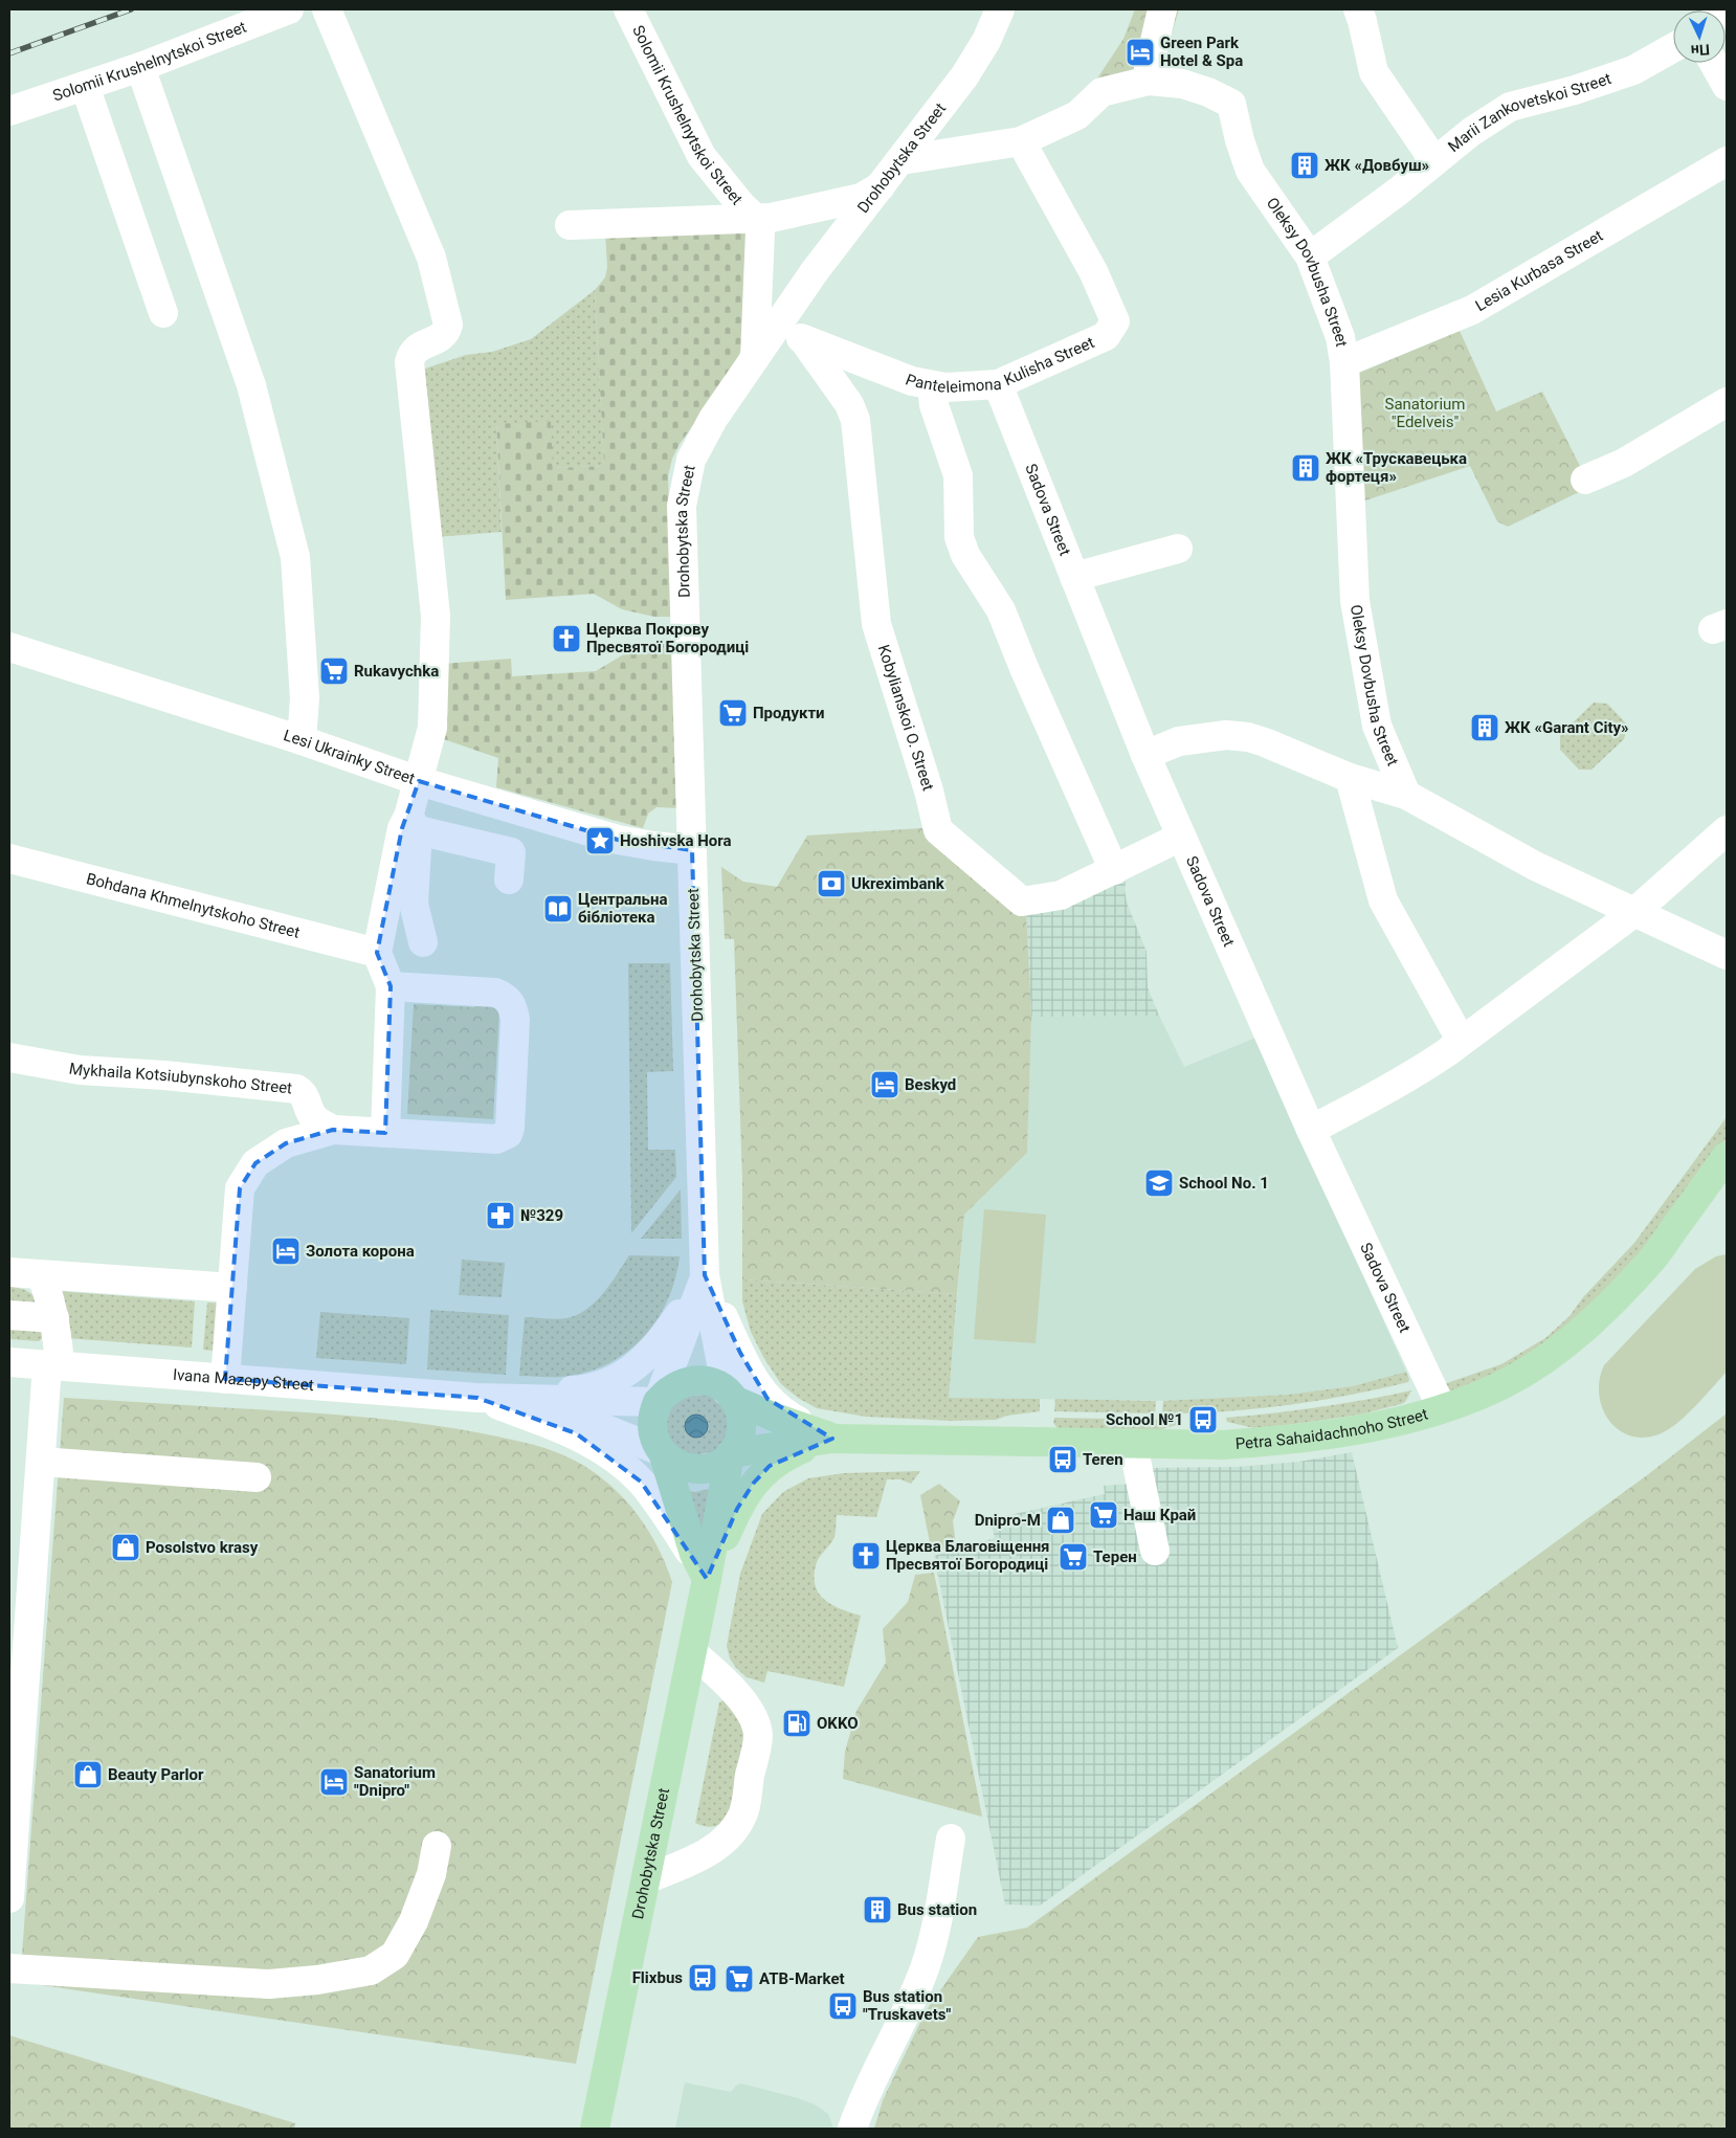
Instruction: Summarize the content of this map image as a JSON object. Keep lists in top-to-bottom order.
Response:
{
  "streets": {
    "main road": ["Drohobytska Street", "Petra Sahaidachnoho Street"],
    "street": [
      "Solomii Krushelnytskoi Street",
      "Marii Zankovetskoi Street",
      "Lesia Kurbasa Street",
      "Oleksy Dovbusha Street",
      "Panteleimona Kulisha Street",
      "Sadova Street",
      "Kobylianskoi O. Street",
      "Lesi Ukrainky Street",
      "Bohdana Khmelnytskoho Street",
      "Mykhaila Kotsiubynskoho Street",
      "Ivana Mazepy Street"
    ]
  },
  "crossings": [
    ["Solomii Krushelnytskoi Street", "Drohobytska Street"],
    ["Marii Zankovetskoi Street", "Oleksy Dovbusha Street"],
    ["Drohobytska Street", "Oleksy Dovbusha Street"],
    ["Drohobytska Street", "Panteleimona Kulisha Street"],
    ["Drohobytska Street", "Lesi Ukrainky Street"],
    ["Lesia Kurbasa Street", "Oleksy Dovbusha Street"],
    ["Oleksy Dovbusha Street", "Panteleimona Kulisha Street"],
    ["Oleksy Dovbusha Street", "Sadova Street"],
    ["Panteleimona Kulisha Street", "Sadova Street"],
    ["Panteleimona Kulisha Street", "Kobylianskoi O. Street"],
    ["Sadova Street", "Kobylianskoi O. Street"],
    ["Sadova Street", "Petra Sahaidachnoho Street"]
  ],
  "parks": ["Sanatorium \"Edelveis\""],
  "places": {
    "hotel": [
      "Green Park Hotel & Spa",
      "Beskyd",
      "Золота корона",
      "Sanatorium \"Dnipro\""
    ],
    "building": [
      "ЖК «Довбуш»",
      "ЖК «Трускавецька фортеця»",
      "ЖК «Garant City»",
      "Bus station"
    ],
    "church": ["Церква Покрову Пресвятої Богородиці", "Церква Благовіщення Пресвятої Богородиці"],
    "supermarket": [
      "Rukavychka",
      "Продукти",
      "Наш Край",
      "Терен",
      "ATB-Market"
    ],
    "place": ["Hoshivska Hora"],
    "bank": ["Ukreximbank"],
    "library": ["Центральна бібліотека"],
    "school or university": ["School No. 1"],
    "pharmacy": ["№329"],
    "bus stop": [
      "School №1",
      "Teren",
      "Flixbus",
      "Bus station \"Truskavets\""
    ],
    "shop": ["Dnipro-M", "Posolstvo krasy", "Beauty Parlor"],
    "fuel station": ["OKKO"]
  },
  "north": "bottom"
}
